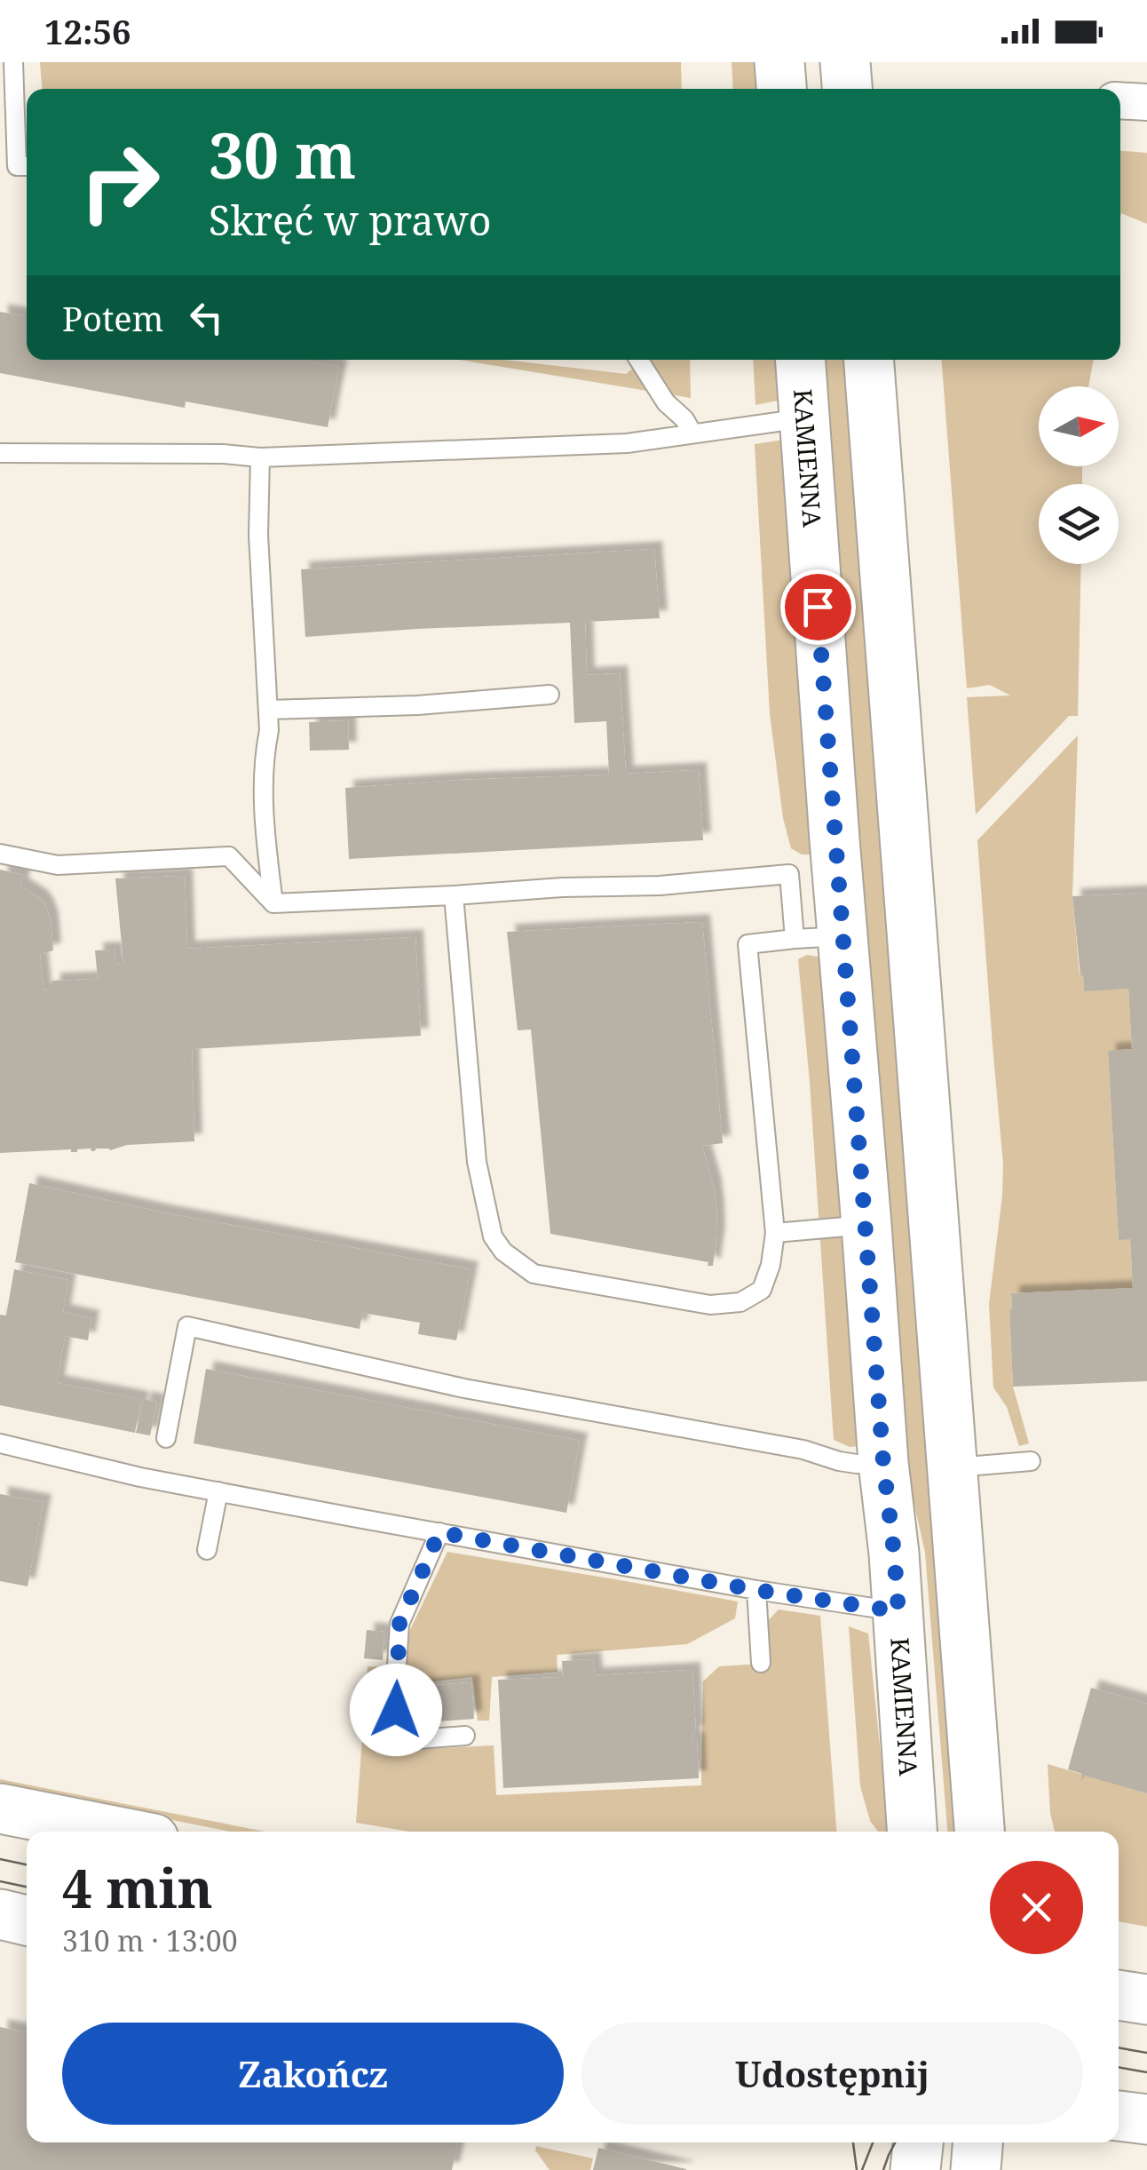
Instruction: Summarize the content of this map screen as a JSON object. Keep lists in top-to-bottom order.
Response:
{
  "streets": {
    "street": ["KAMIENNA"]
  },
  "north": "right",
  "page": {
    "status": "12:56",
    "turn": ["30 m", "Skręć w prawo"],
    "then": "Potem",
    "heading": ["4 min", "310 m · 13:00"],
    "buttons": ["Zakończ", "Udostępnij"]
  }
}
